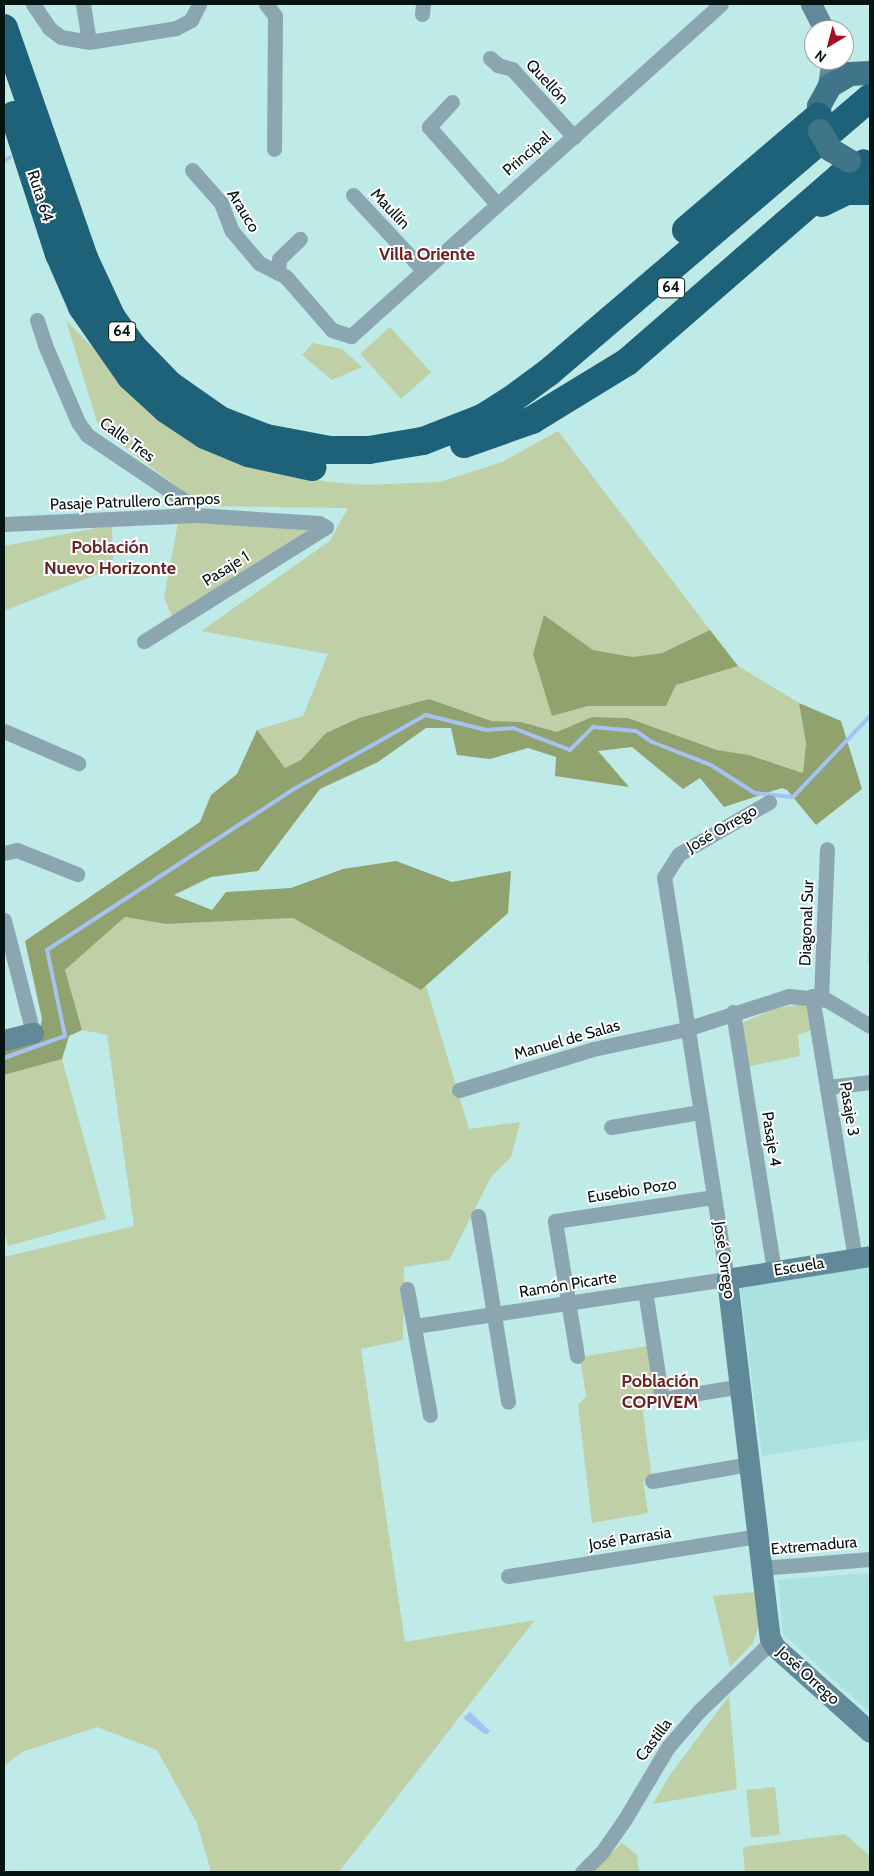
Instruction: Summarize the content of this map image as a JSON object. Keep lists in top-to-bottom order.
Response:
{
  "streets": {
    "highway": ["Ruta 64", "64"],
    "street": [
      "Quellón",
      "Principal",
      "Maullín",
      "Arauco",
      "Calle Tres",
      "Pasaje Patrullero Campos",
      "Pasaje 1",
      "José Orrego",
      "Diagonal Sur",
      "Manuel de Salas",
      "Pasaje 3",
      "Pasaje 4",
      "Eusebio Pozo",
      "Escuela",
      "Ramón Picarte",
      "José Parrasia",
      "Extremadura",
      "Castilla"
    ]
  },
  "crossings": [
    ["Quellón", "Principal"],
    ["Principal", "Maullín"],
    ["Principal", "Arauco"],
    ["Ruta 64", "64"],
    ["Calle Tres", "Pasaje Patrullero Campos"],
    ["Pasaje Patrullero Campos", "Pasaje 1"],
    ["José Orrego", "Manuel de Salas"],
    ["José Orrego", "Eusebio Pozo"],
    ["José Orrego", "Escuela"],
    ["José Orrego", "Ramón Picarte"],
    ["José Orrego", "José Parrasia"],
    ["José Orrego", "Extremadura"],
    ["José Orrego", "Castilla"],
    ["Diagonal Sur", "Pasaje 3"],
    ["Pasaje 3", "Escuela"],
    ["Pasaje 4", "Escuela"],
    ["Eusebio Pozo", "Ramón Picarte"],
    ["Escuela", "Ramón Picarte"]
  ],
  "districts": ["Villa Oriente", "Población Nuevo Horizonte", "Población COPIVEM"],
  "north": "bottom left"
}
